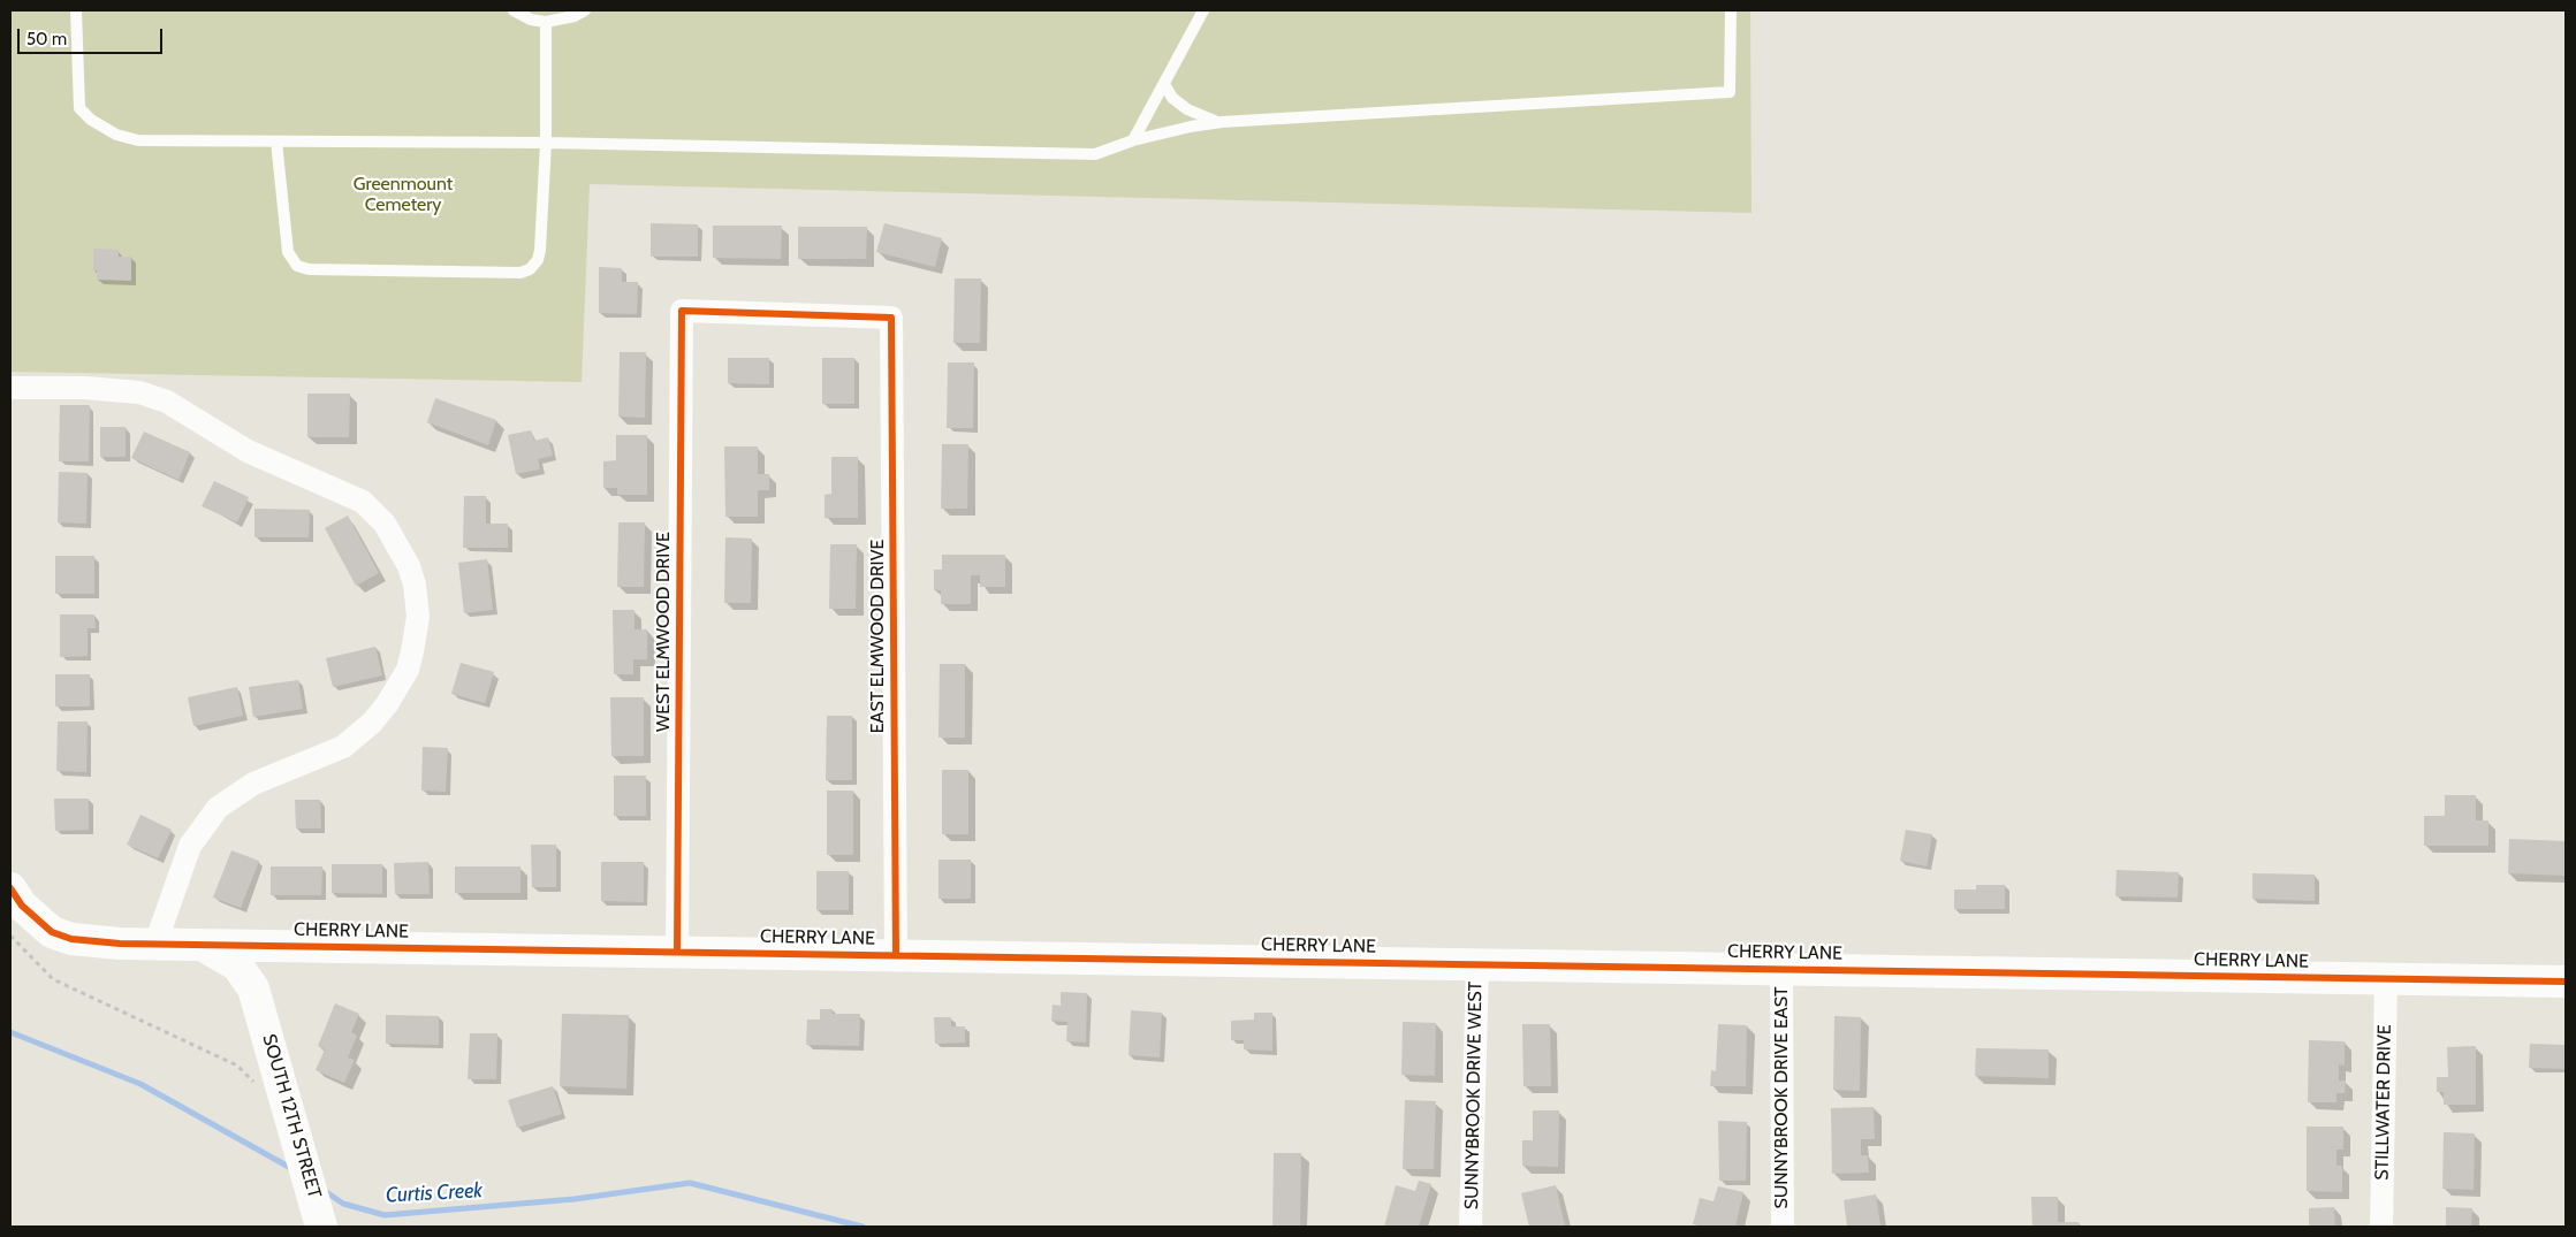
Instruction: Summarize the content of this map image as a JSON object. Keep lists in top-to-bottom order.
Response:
{
  "streets": {
    "street": [
      "WEST ELMWOOD DRIVE",
      "EAST ELMWOOD DRIVE",
      "CHERRY LANE",
      "SUNNYBROOK DRIVE WEST",
      "SUNNYBROOK DRIVE EAST",
      "STILLWATER DRIVE",
      "SOUTH 12TH STREET"
    ]
  },
  "crossings": [
    ["WEST ELMWOOD DRIVE", "EAST ELMWOOD DRIVE"],
    ["WEST ELMWOOD DRIVE", "CHERRY LANE"],
    ["EAST ELMWOOD DRIVE", "CHERRY LANE"],
    ["CHERRY LANE", "SUNNYBROOK DRIVE WEST"],
    ["CHERRY LANE", "SUNNYBROOK DRIVE EAST"],
    ["CHERRY LANE", "STILLWATER DRIVE"],
    ["CHERRY LANE", "SOUTH 12TH STREET"]
  ],
  "water": ["Curtis Creek"],
  "parks": ["Greenmount Cemetery"],
  "scale_bar": "50 m"
}
